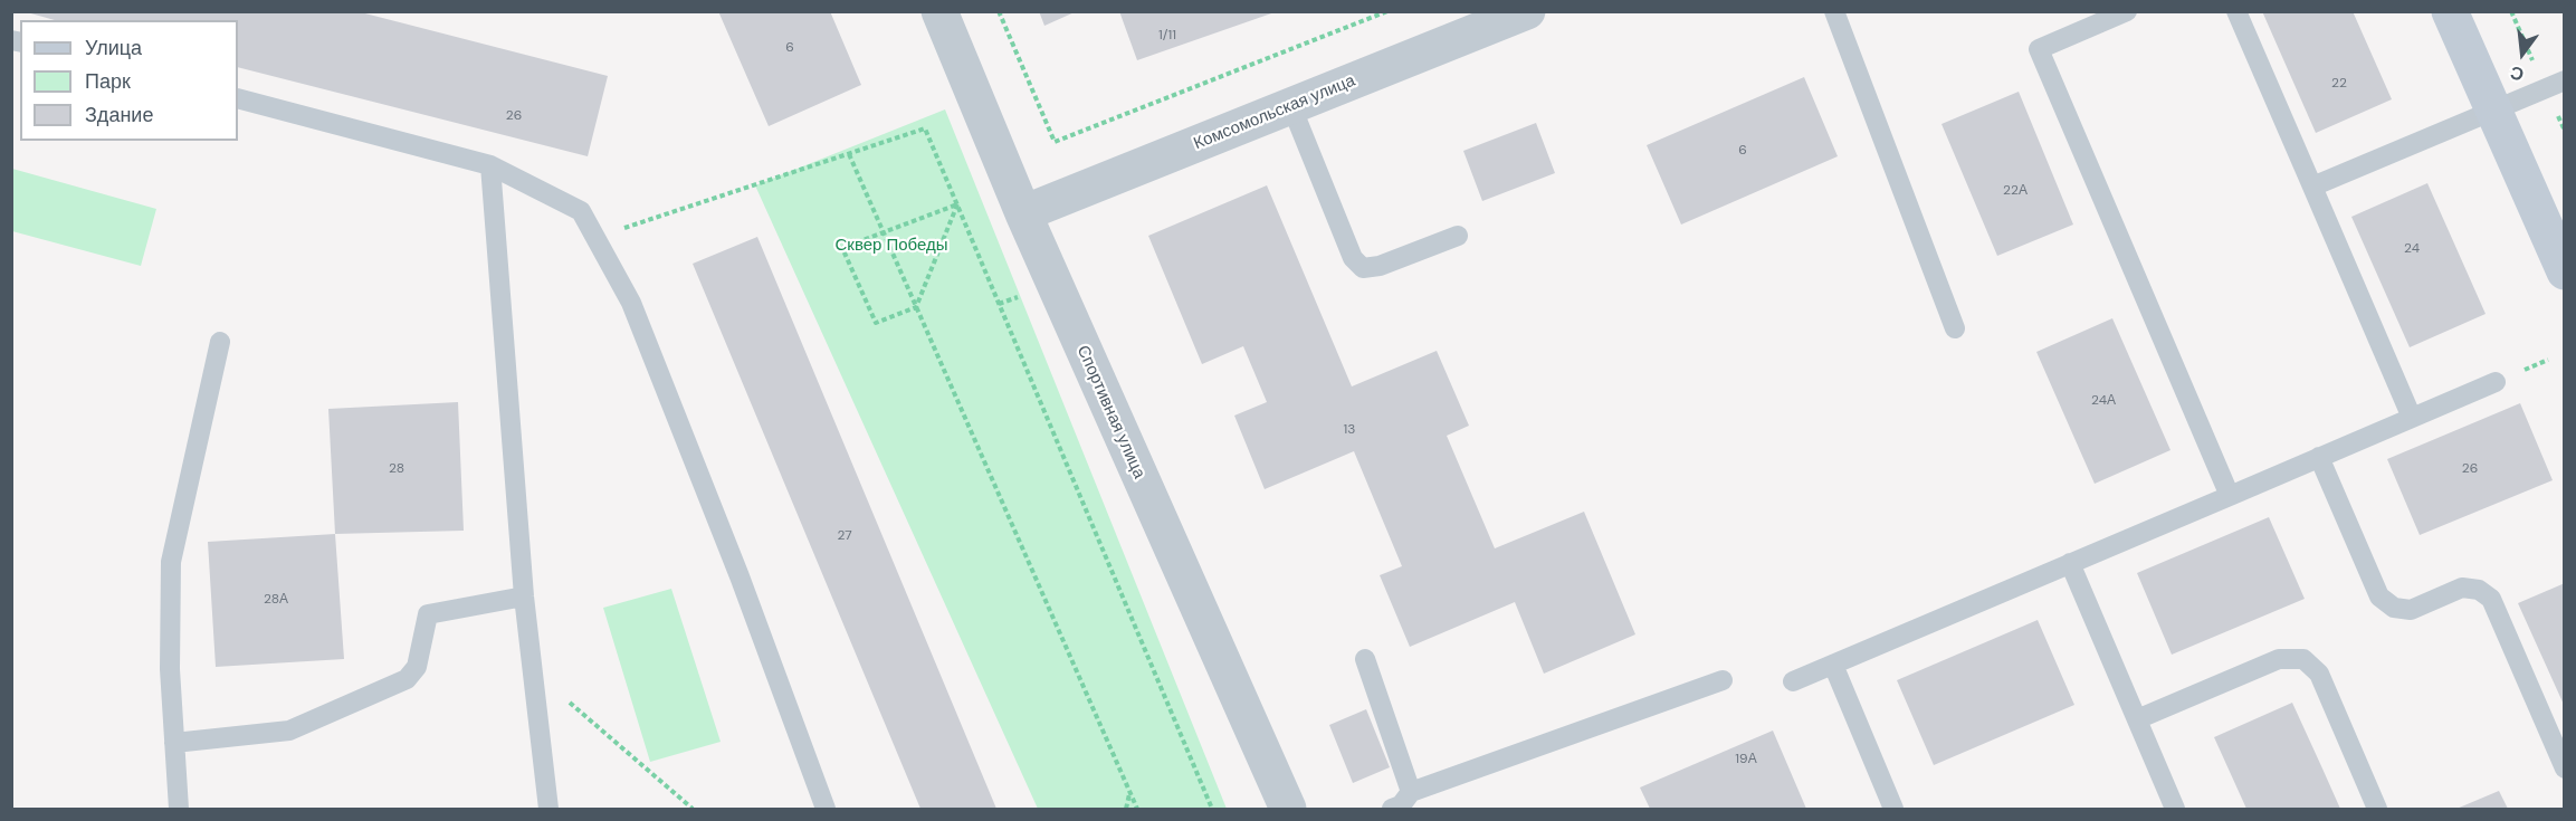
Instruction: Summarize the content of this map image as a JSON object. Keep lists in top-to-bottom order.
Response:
{
  "streets": {
    "street": ["Комсомольская улица", "Спортивная улица"]
  },
  "crossings": [
    ["Комсомольская улица", "Спортивная улица"]
  ],
  "parks": ["Сквер Победы"],
  "house_numbers": [
    "1/11",
    "6",
    "22",
    "26",
    "6",
    "22А",
    "24",
    "24А",
    "13",
    "28",
    "26",
    "27",
    "28А",
    "19А"
  ],
  "legend": ["Улица", "Парк", "Здание"],
  "north": "bottom"
}
